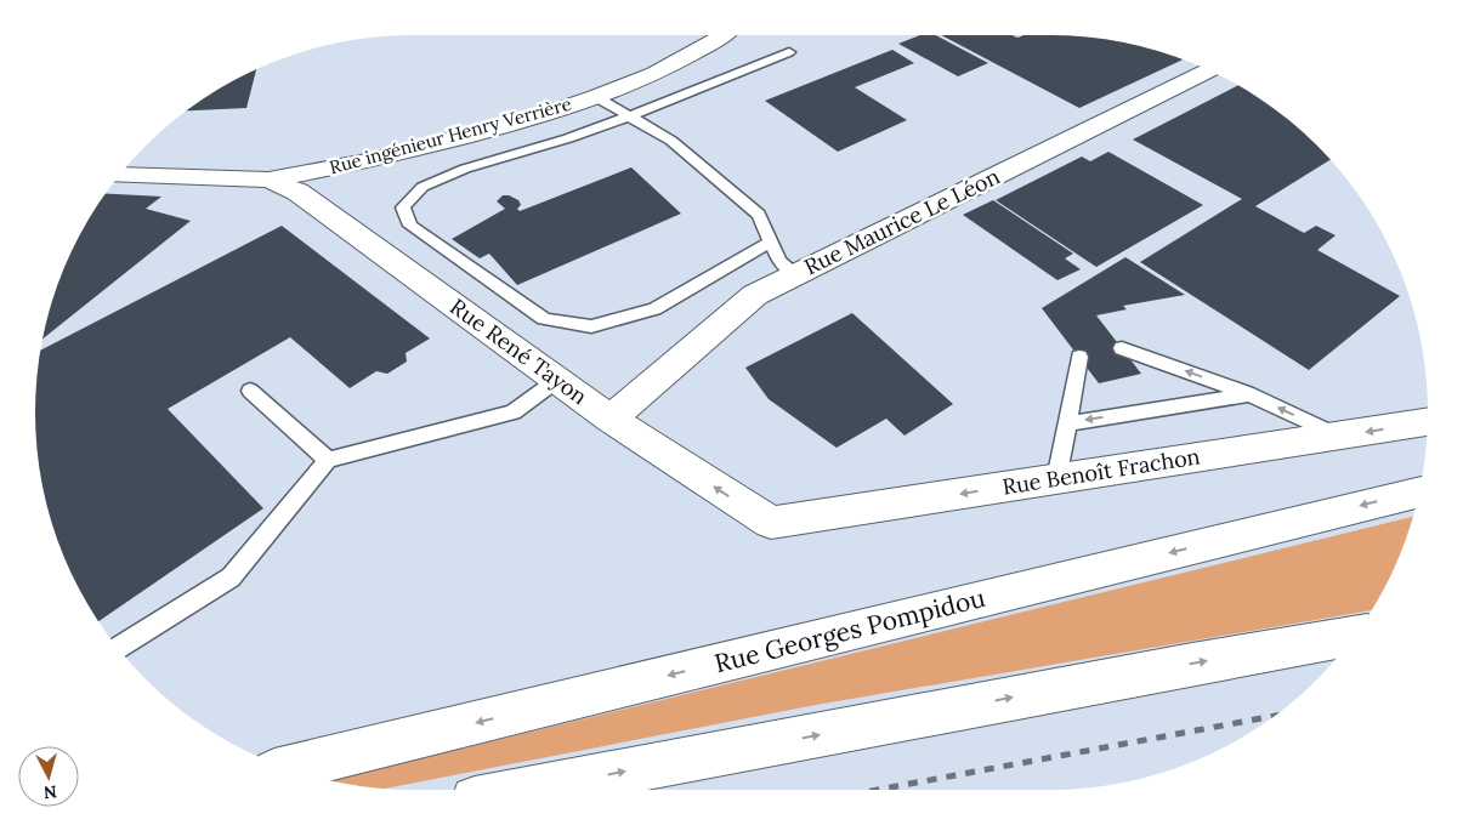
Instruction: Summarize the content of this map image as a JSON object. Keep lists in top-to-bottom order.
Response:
{
  "streets": {
    "street": [
      "Rue ingénieur Henry Verrière",
      "Rue Maurice Le Léon",
      "Rue René Tayon",
      "Rue Benoît Frachon",
      "Rue Georges Pompidou"
    ]
  },
  "crossings": [
    ["Rue ingénieur Henry Verrière", "Rue René Tayon"],
    ["Rue Maurice Le Léon", "Rue René Tayon"],
    ["Rue René Tayon", "Rue Benoît Frachon"]
  ],
  "north": "bottom"
}
